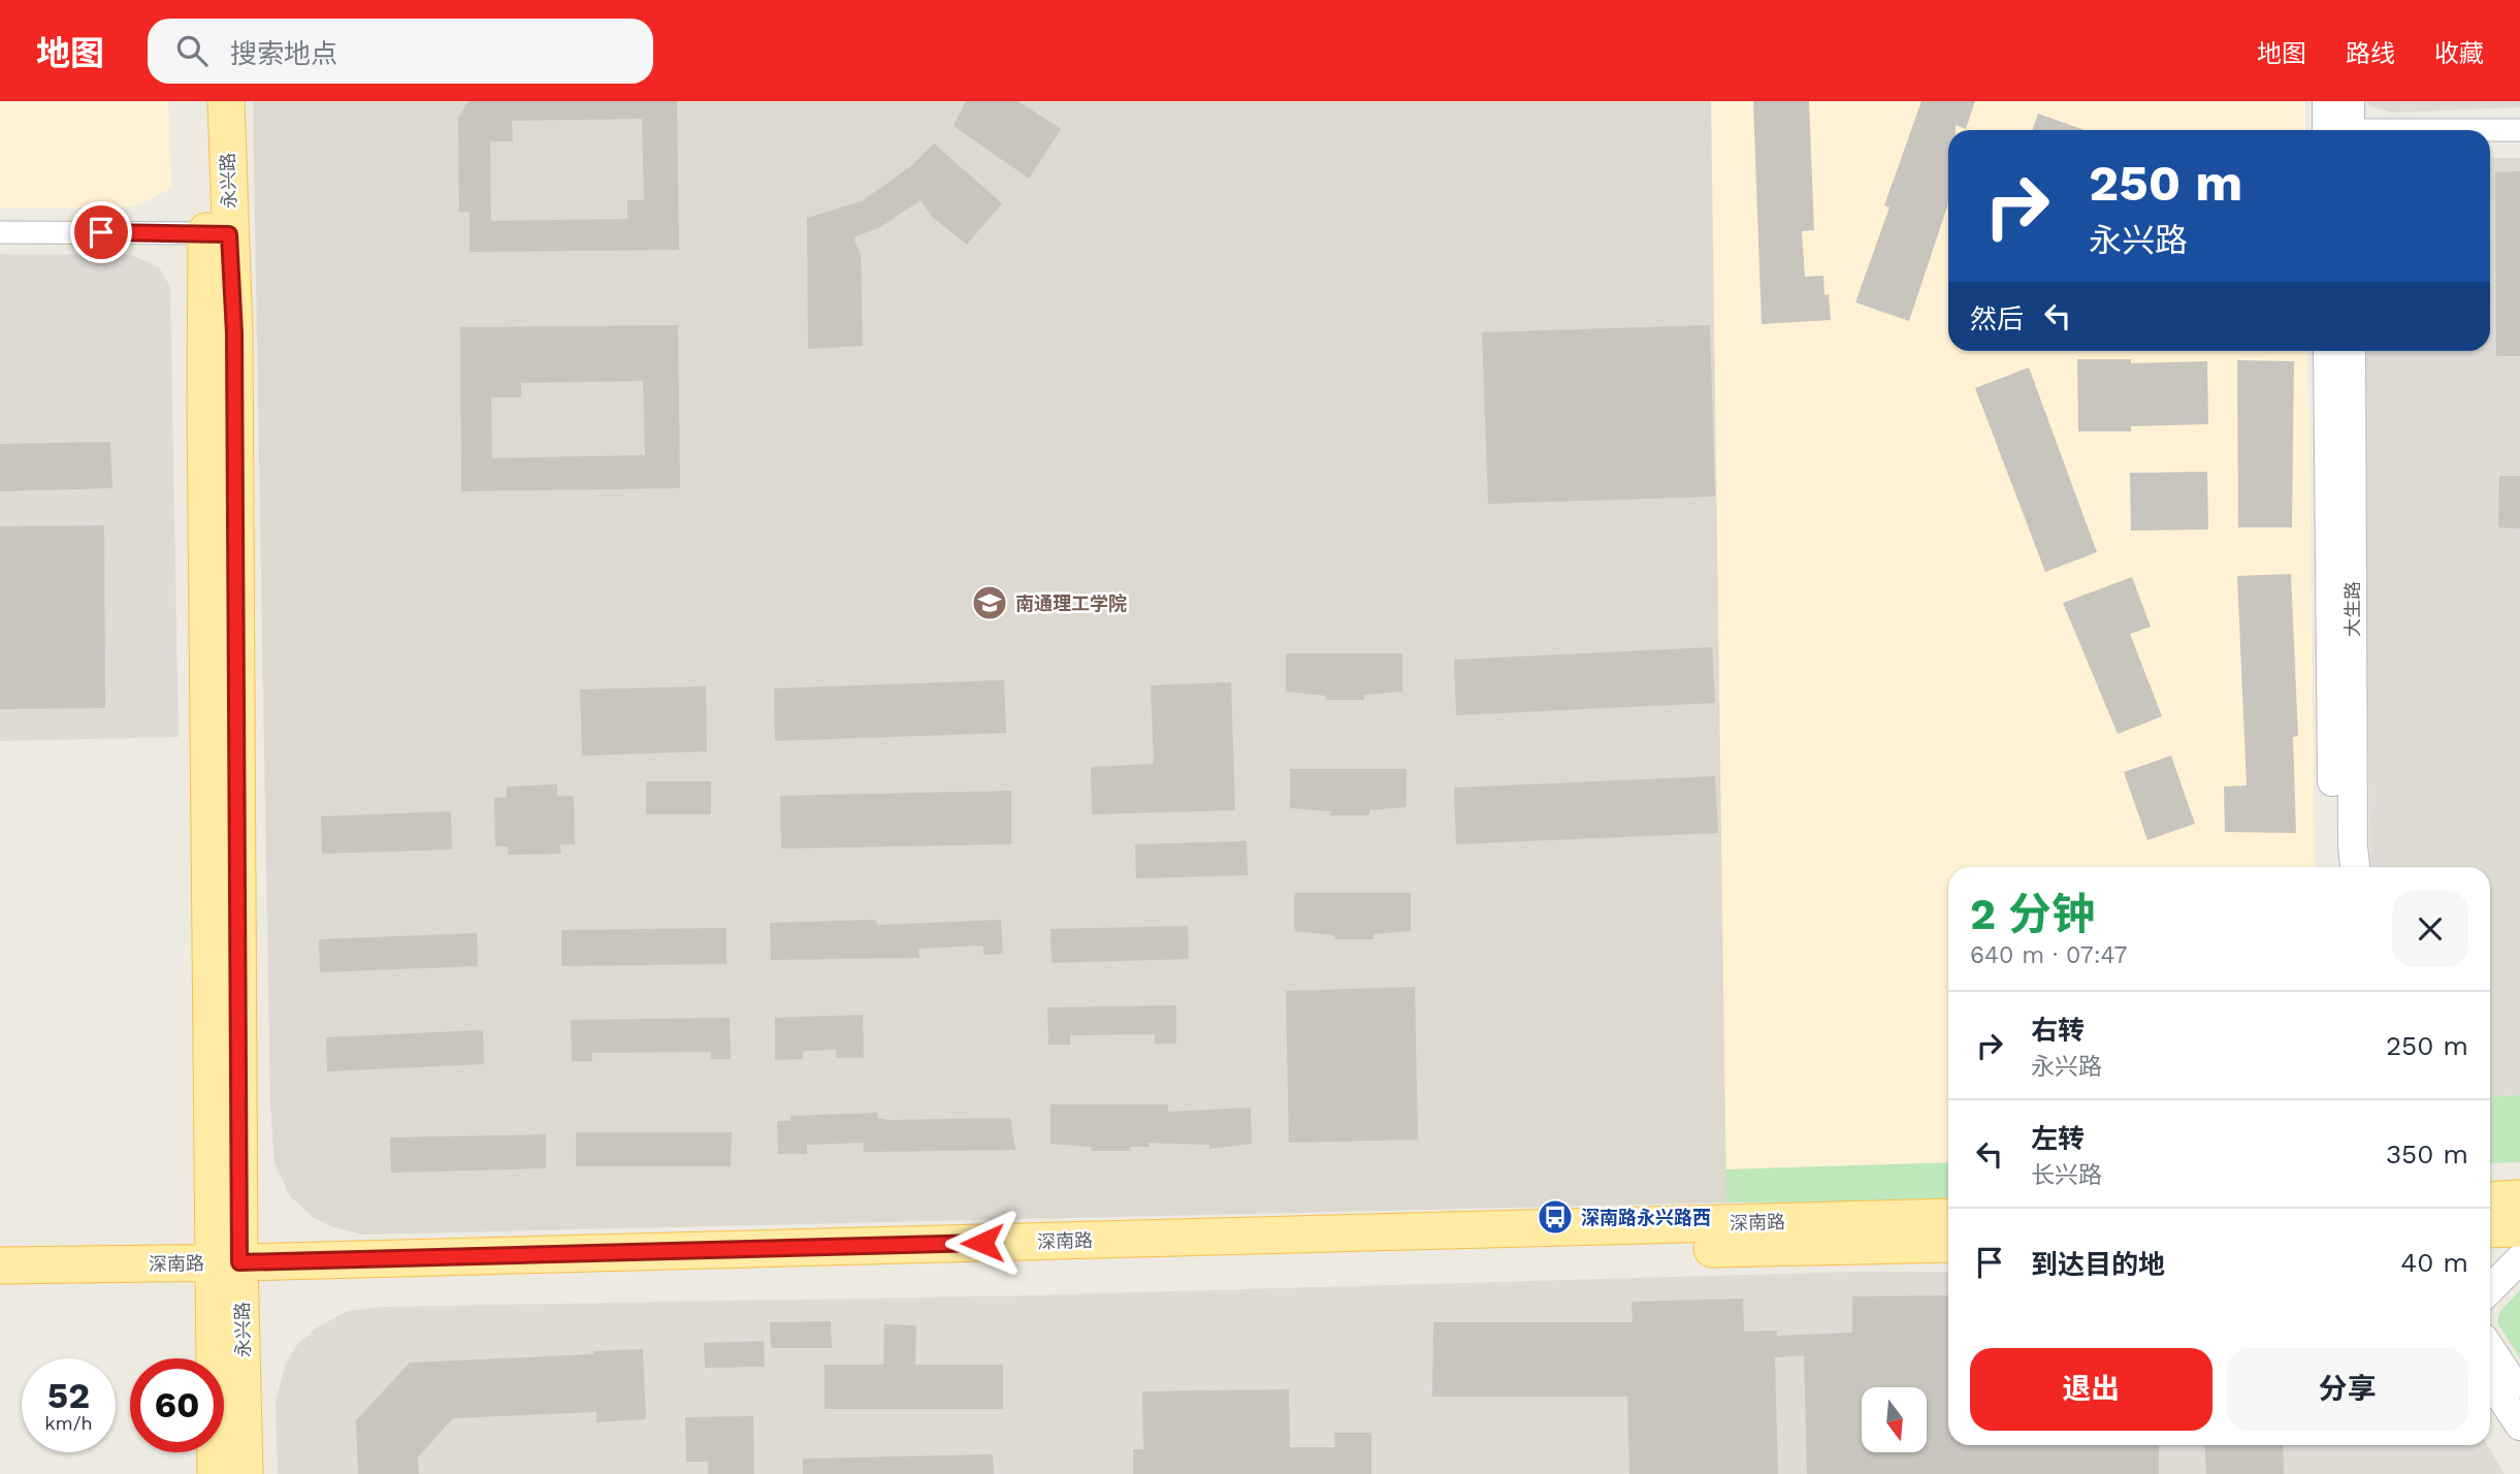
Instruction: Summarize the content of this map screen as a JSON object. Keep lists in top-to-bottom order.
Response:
{
  "streets": {
    "main road": ["永兴路", "深南路"],
    "street": ["大生路"]
  },
  "crossings": [
    ["永兴路", "深南路"]
  ],
  "places": {
    "school or university": ["南通理工学院"],
    "bus stop": ["深南路永兴路西"]
  },
  "north": "bottom",
  "page": {
    "header": "地图",
    "search": "搜索地点",
    "nav": ["地图", "路线", "收藏"],
    "turn": ["250 m", "永兴路"],
    "then": "然后",
    "heading": ["2 分钟", "640 m · 07:47"],
    "list": [
      {
        "name": "右转",
        "note": "永兴路",
        "value": "250 m"
      },
      {
        "name": "左转",
        "note": "长兴路",
        "value": "350 m"
      },
      {
        "name": "到达目的地",
        "value": "40 m"
      }
    ],
    "buttons": ["退出", "分享"],
    "speed": "52 km/h",
    "limit": "60"
  }
}
